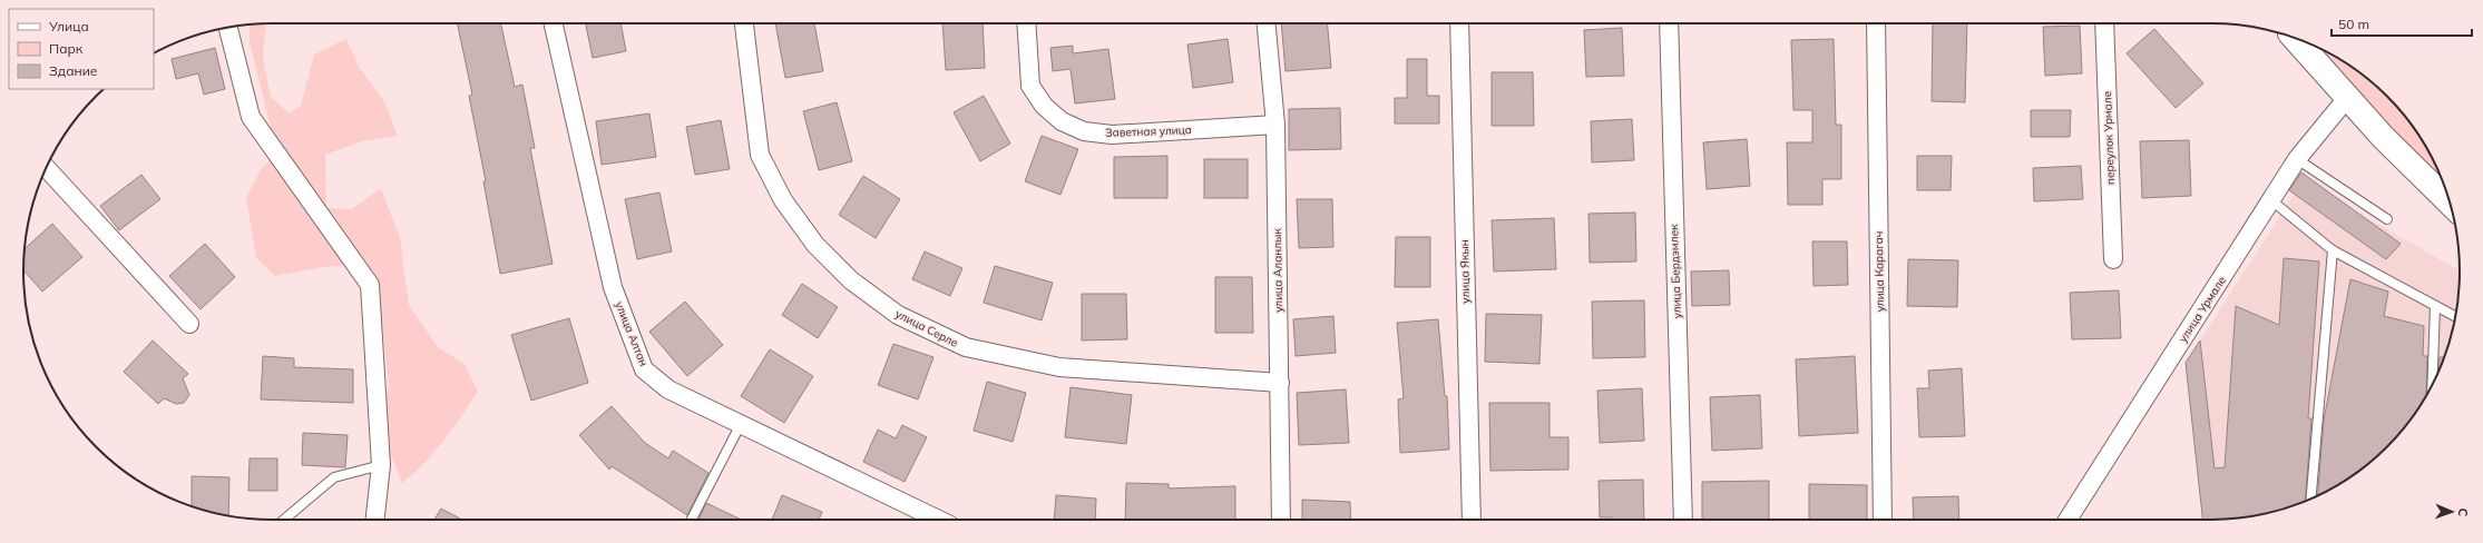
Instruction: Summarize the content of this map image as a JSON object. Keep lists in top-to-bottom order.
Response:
{
  "streets": {
    "street": [
      "Заветная улица",
      "переулок Урмале",
      "улица Аланлык",
      "улица Якын",
      "улица Бердэмлек",
      "улица Карагач",
      "улица Урмале",
      "улица Серле",
      "улица Алтан"
    ]
  },
  "crossings": [
    ["Заветная улица", "улица Аланлык"],
    ["улица Аланлык", "улица Серле"]
  ],
  "legend": ["Улица", "Парк", "Здание"],
  "scale_bar": "50 m",
  "north": "right"
}
